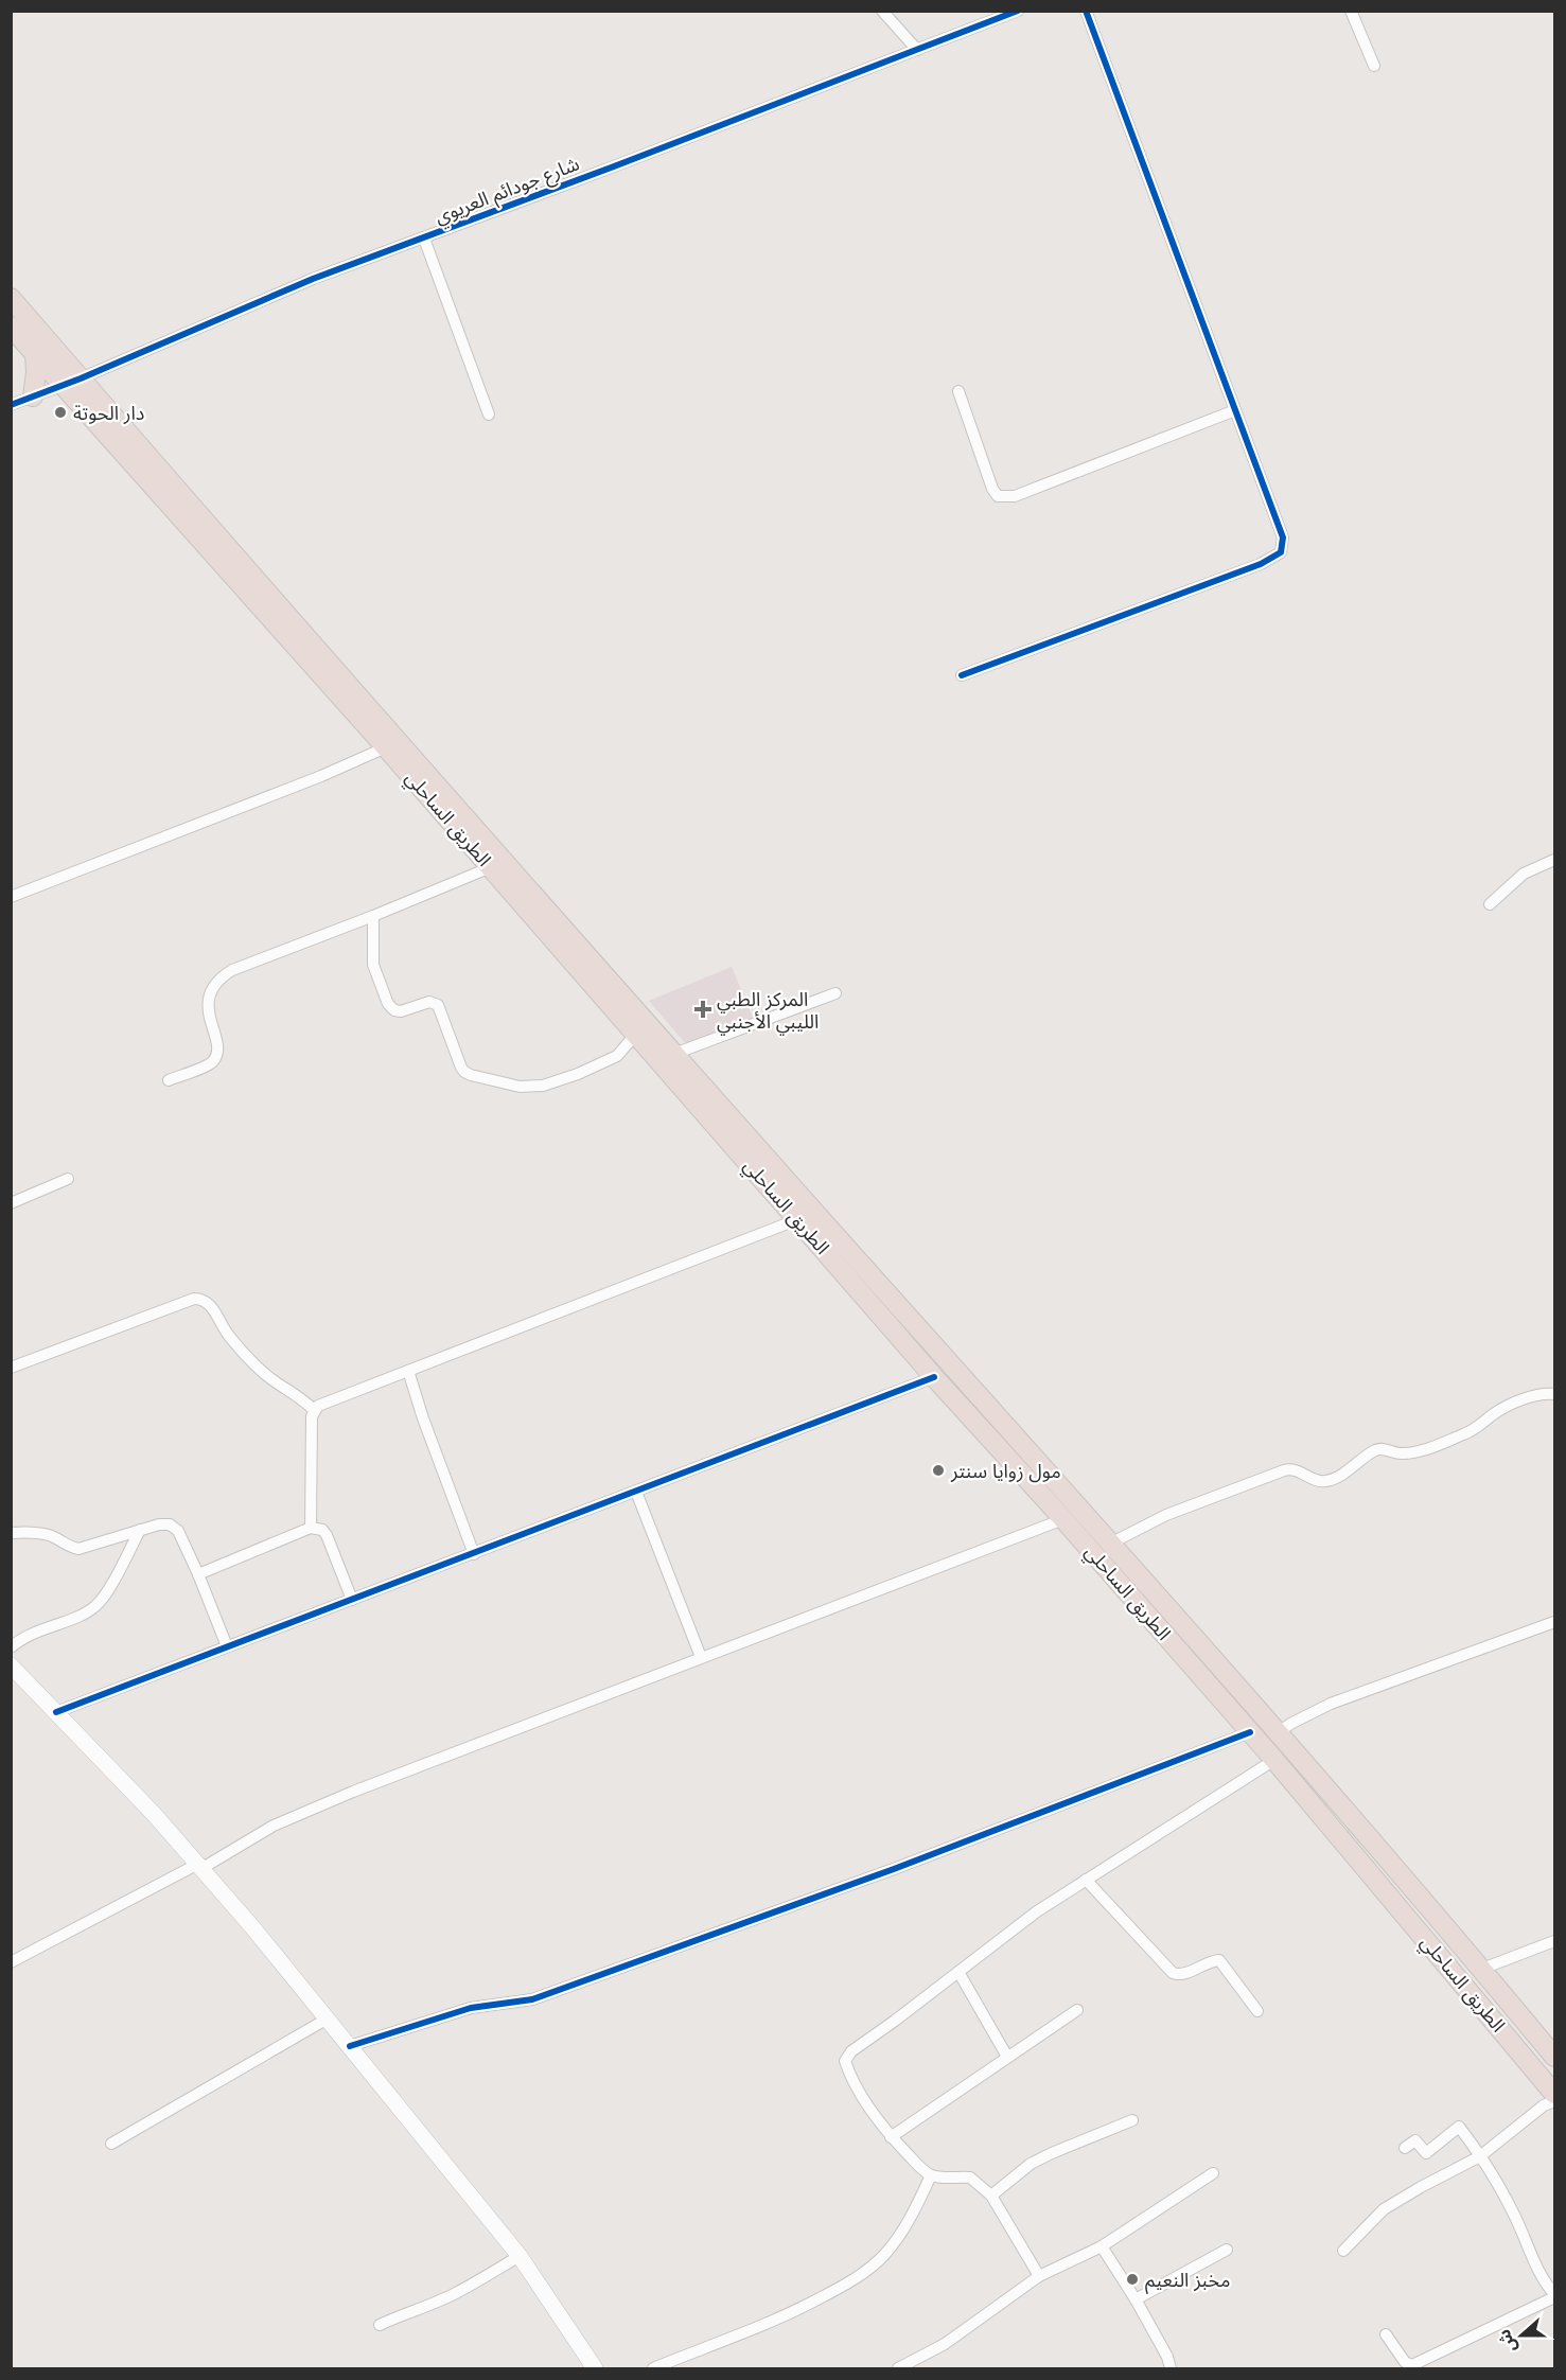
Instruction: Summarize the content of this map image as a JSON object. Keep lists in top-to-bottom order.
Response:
{
  "streets": {
    "highway": ["الطريق الساحلي"],
    "street": ["شارع جودائم العريوي"]
  },
  "crossings": [
    ["شارع جودائم العريوي", "الطريق الساحلي"]
  ],
  "places": {
    "other": ["دار الحوتة", "مول زوايا سنتر", "مخبز النعيم"],
    "health": ["المركز الطبي الليبي الأجنبي"]
  },
  "north": "left"
}
